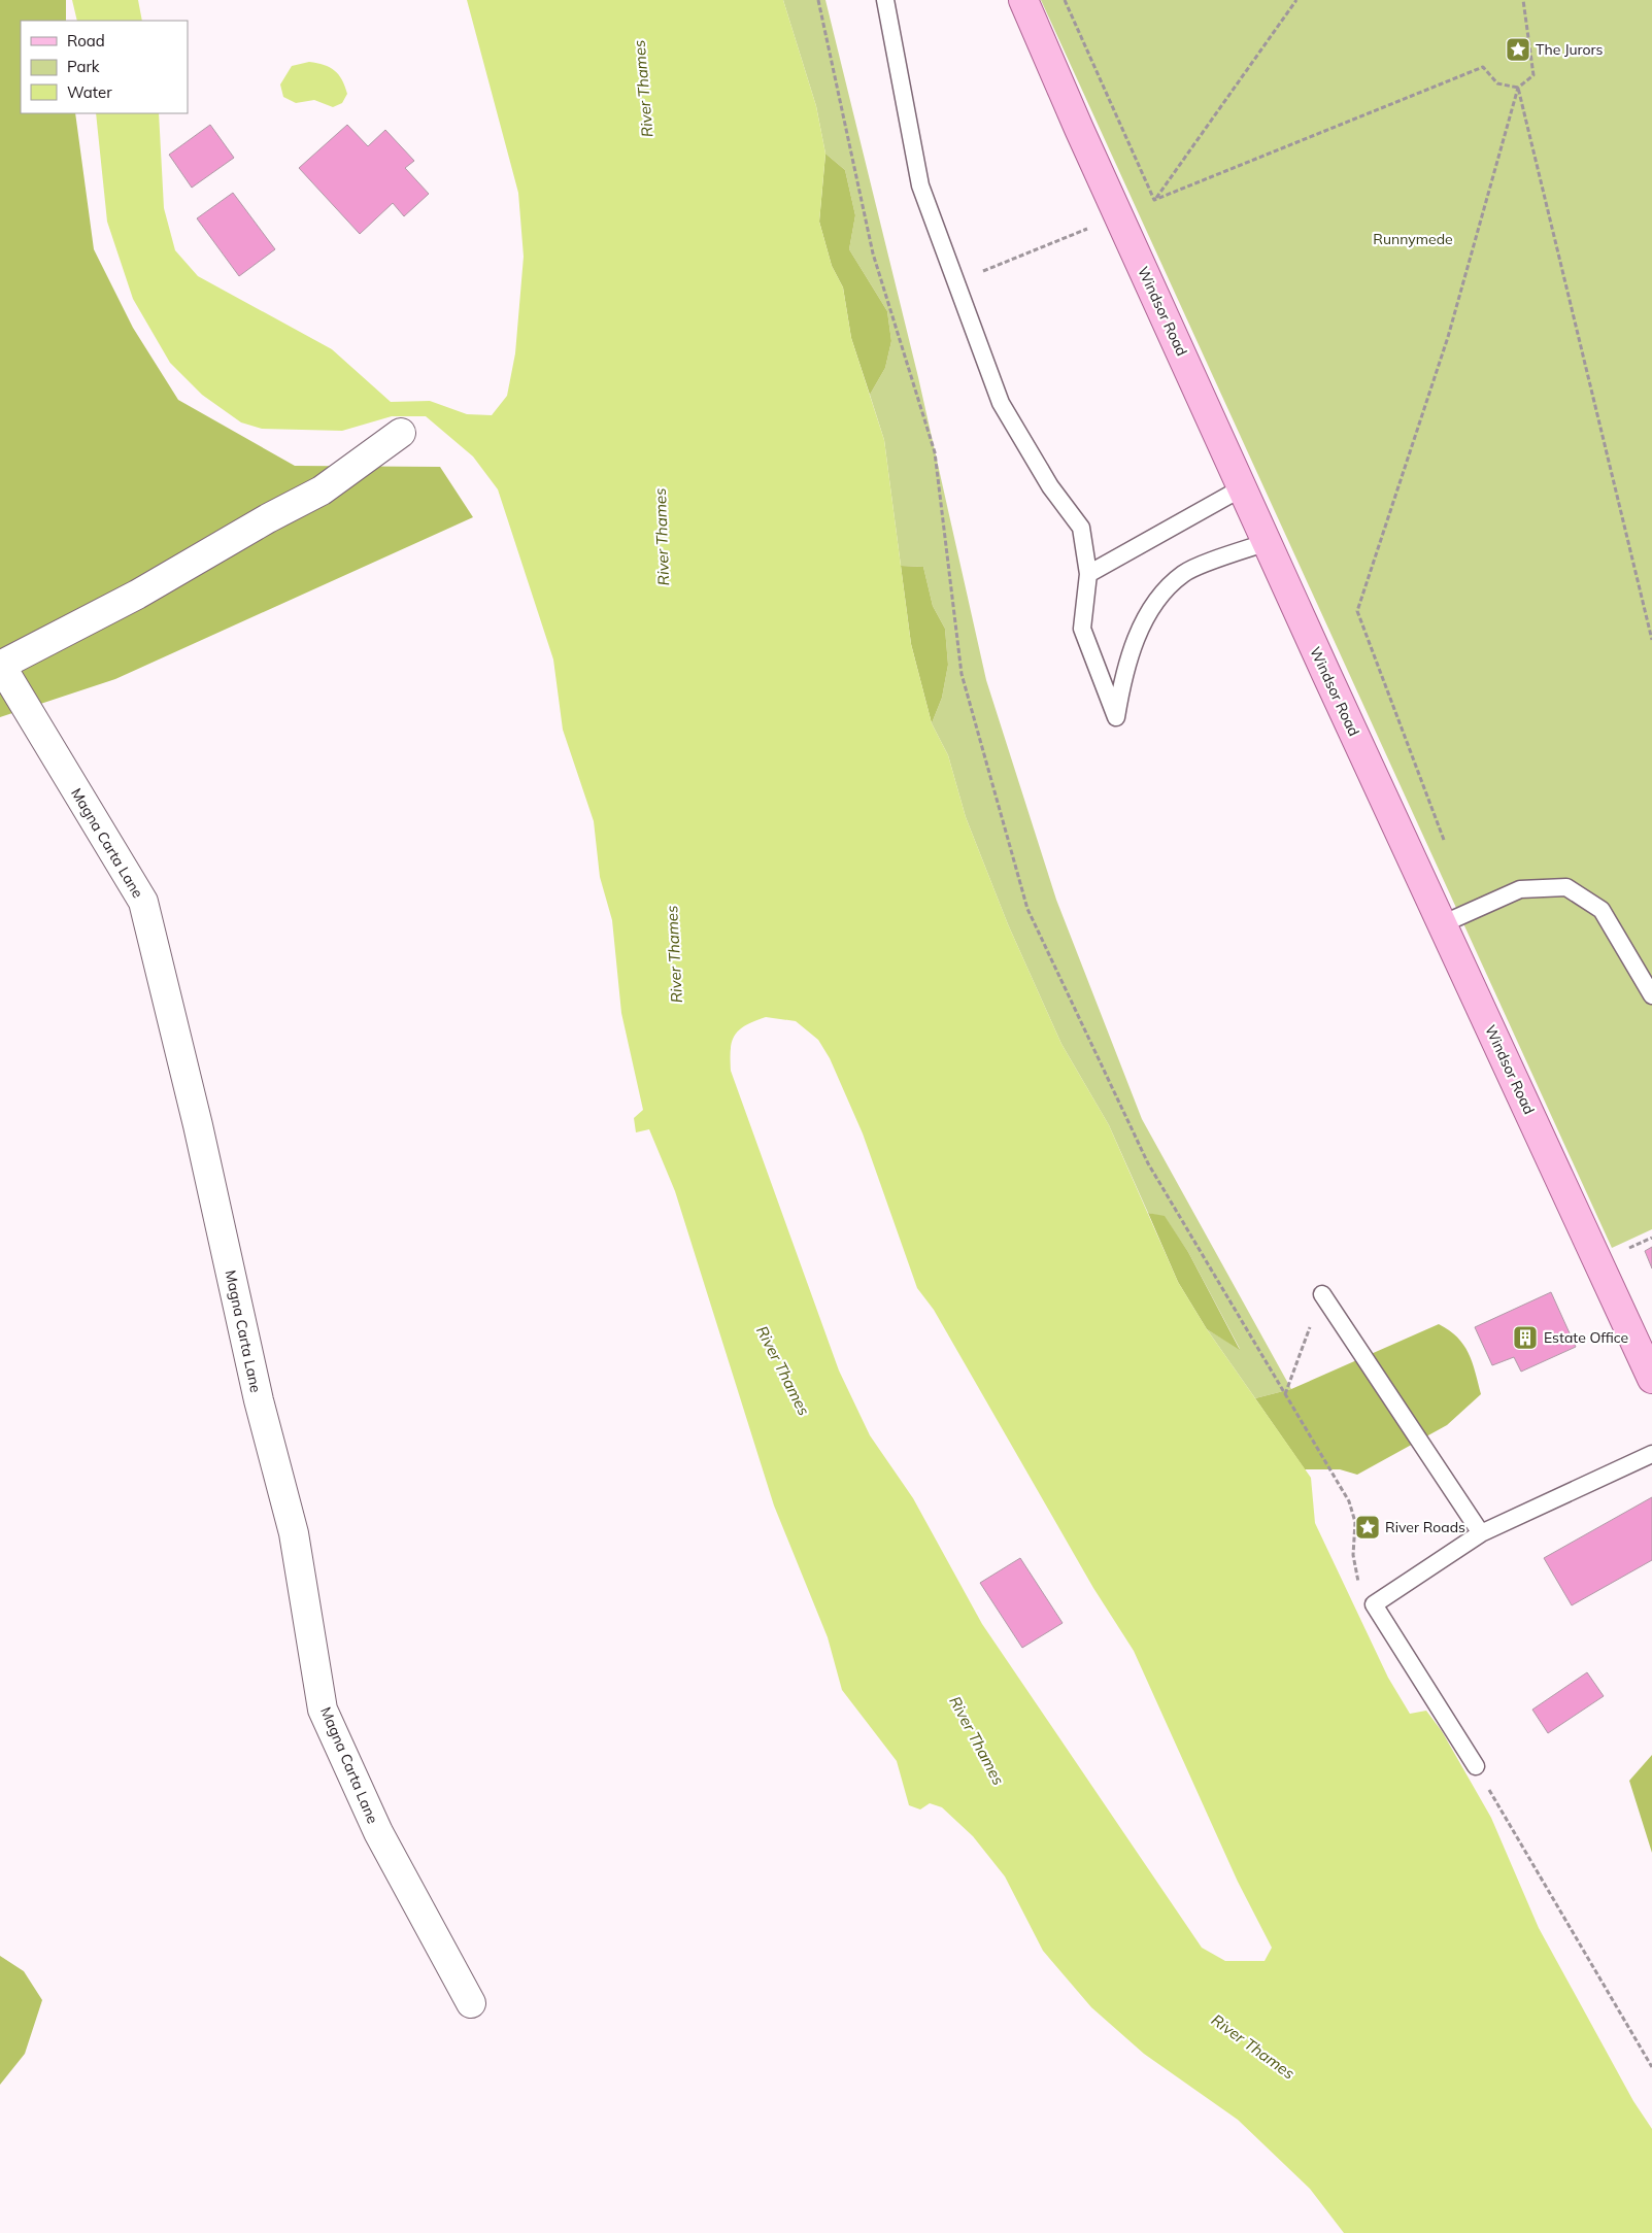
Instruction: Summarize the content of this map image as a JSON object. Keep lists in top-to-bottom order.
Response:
{
  "streets": {
    "main road": ["Windsor Road"],
    "street": ["Magna Carta Lane"]
  },
  "water": ["River Thames"],
  "parks": ["Runnymede"],
  "places": {
    "place": ["The Jurors", "River Roads"],
    "building": ["Estate Office"]
  },
  "legend": ["Road", "Park", "Water"]
}
